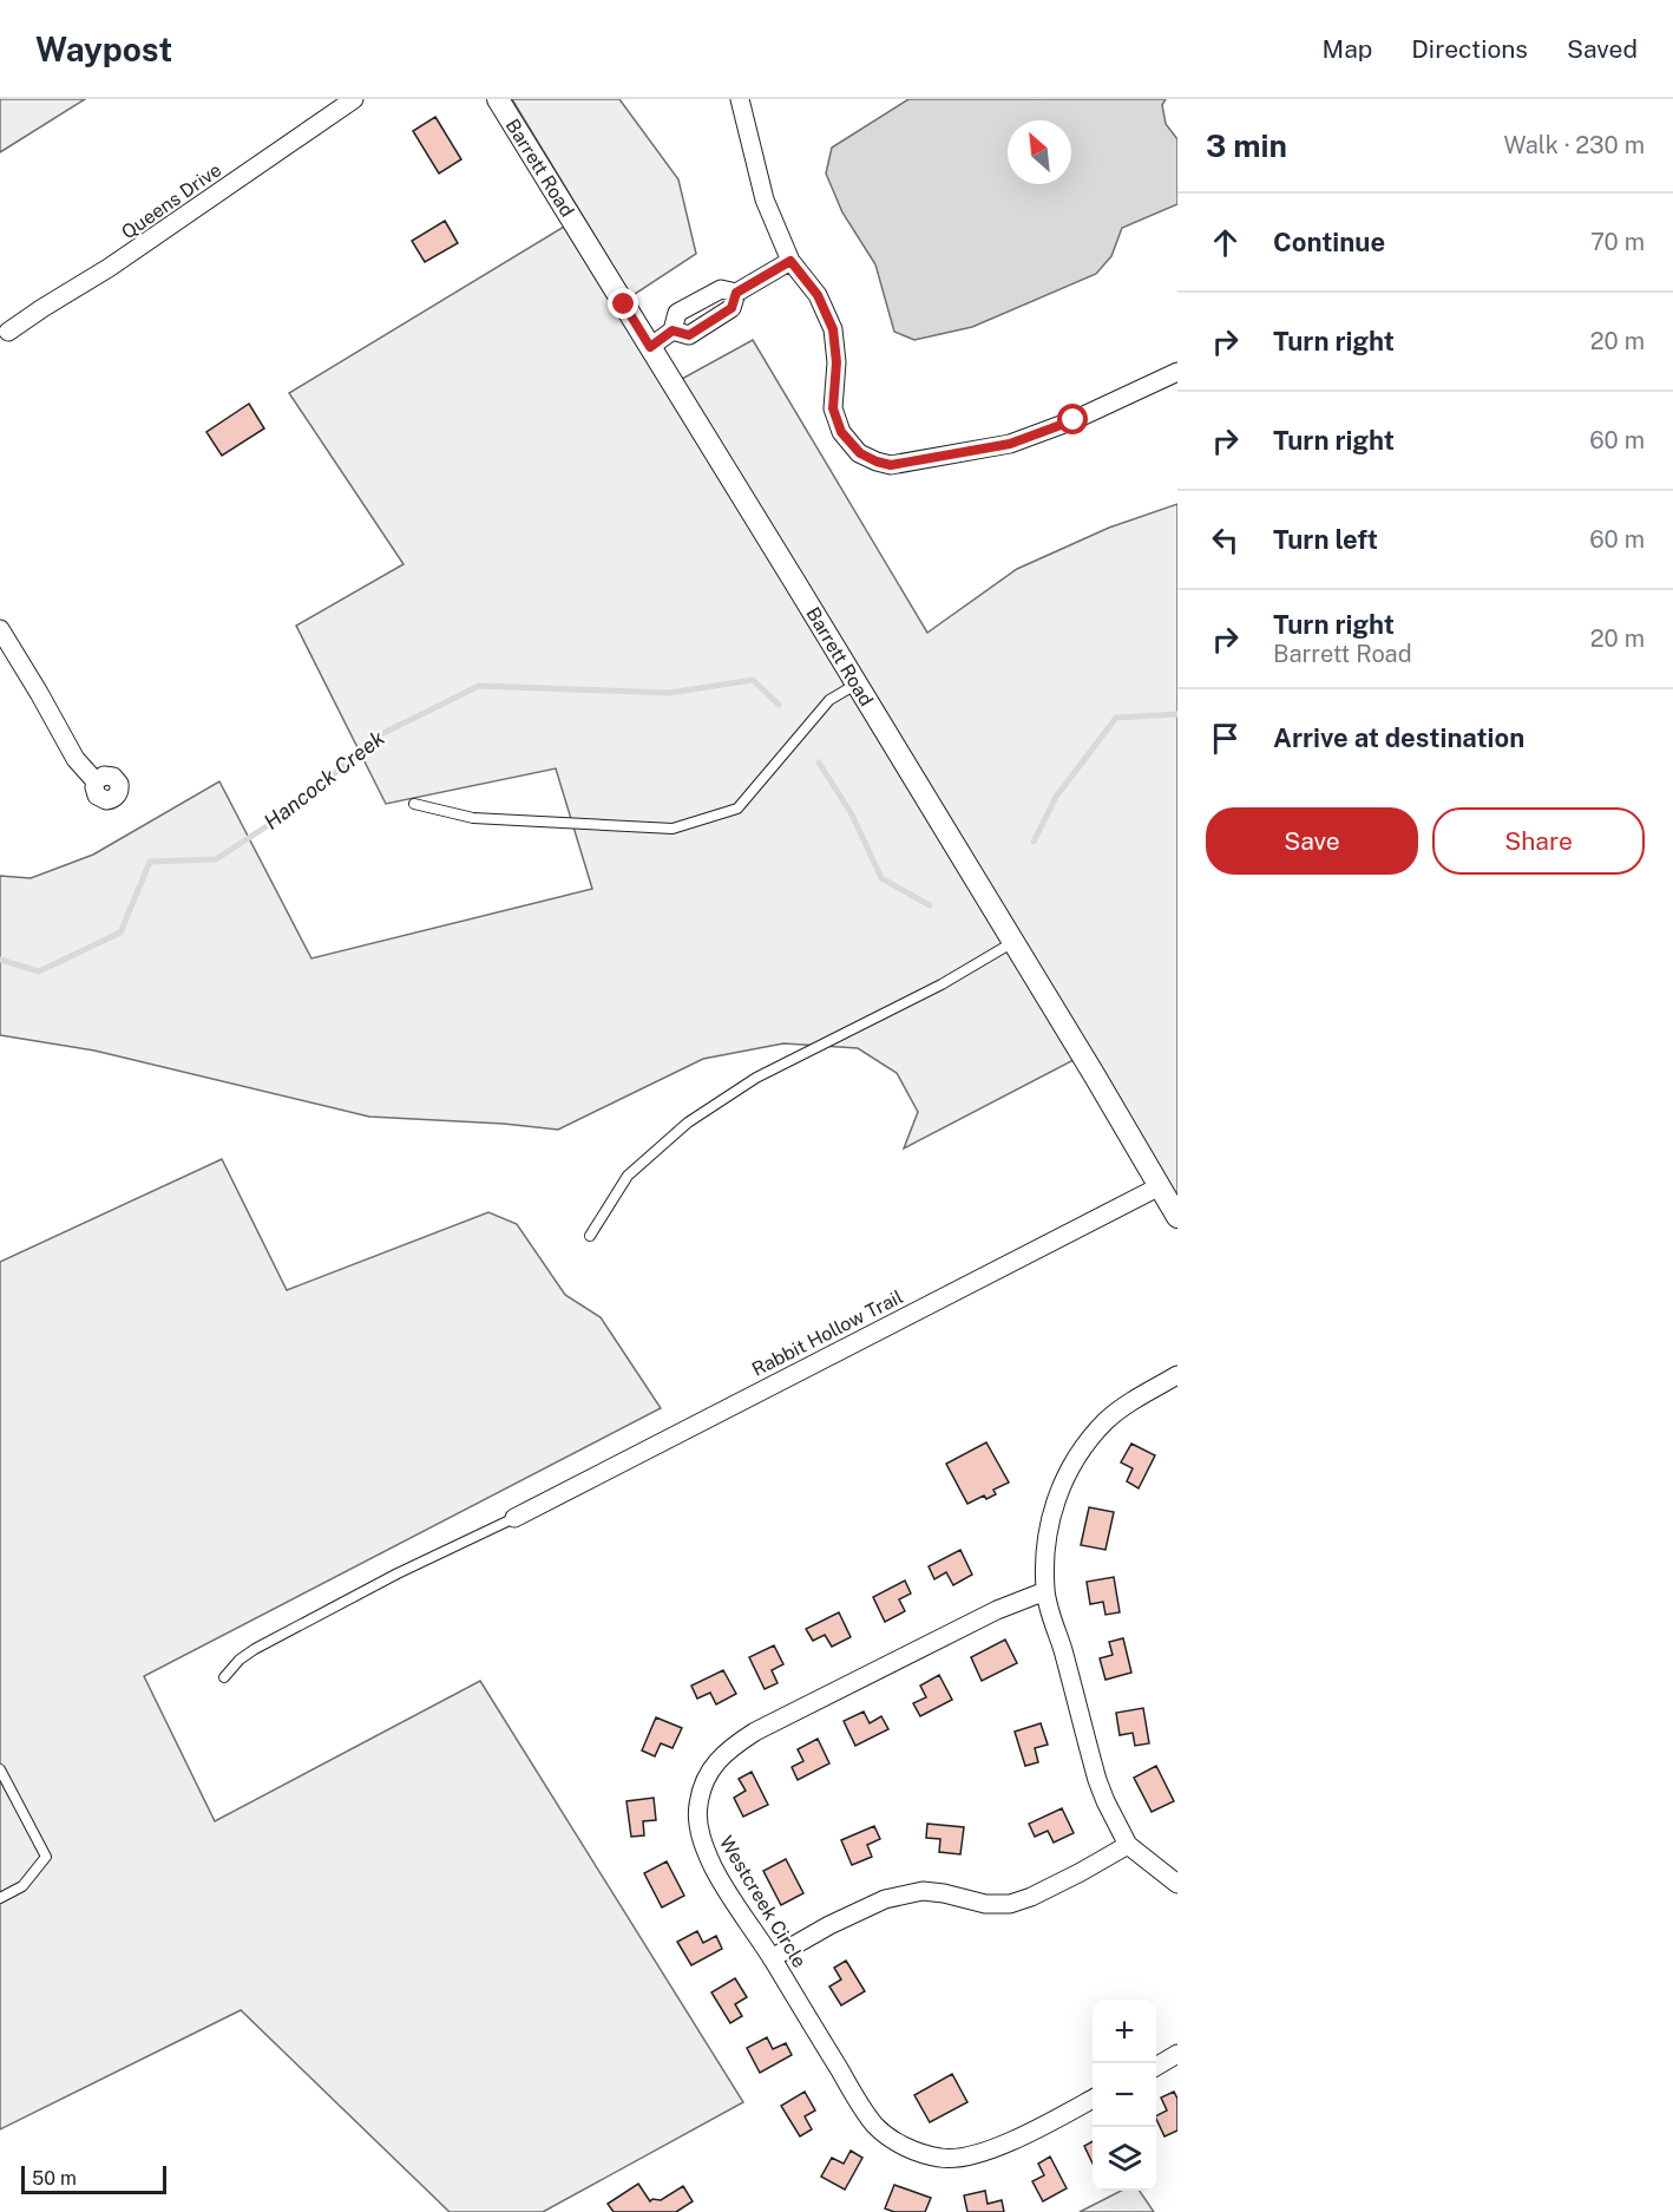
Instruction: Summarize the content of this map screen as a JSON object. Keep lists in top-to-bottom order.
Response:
{
  "streets": {
    "street": [
      "Barrett Road",
      "Queens Drive",
      "Rabbit Hollow Trail",
      "Westcreek Circle"
    ]
  },
  "crossings": [
    ["Barrett Road", "Rabbit Hollow Trail"]
  ],
  "water": ["Hancock Creek"],
  "scale_bar": "50 m",
  "north": "top left",
  "page": {
    "header": "Waypost",
    "nav": ["Map", "Directions", "Saved"],
    "heading": ["3 min", "Walk · 230 m"],
    "list": [
      ["Continue", "70 m"],
      ["Turn right", "20 m"],
      ["Turn right", "60 m"],
      ["Turn left", "60 m"],
      ["Turn right", "Barrett Road", "20 m"],
      "Arrive at destination"
    ],
    "buttons": ["Save", "Share"],
    "map_buttons": ["+", "−"],
    "scale": "50 m"
  }
}
